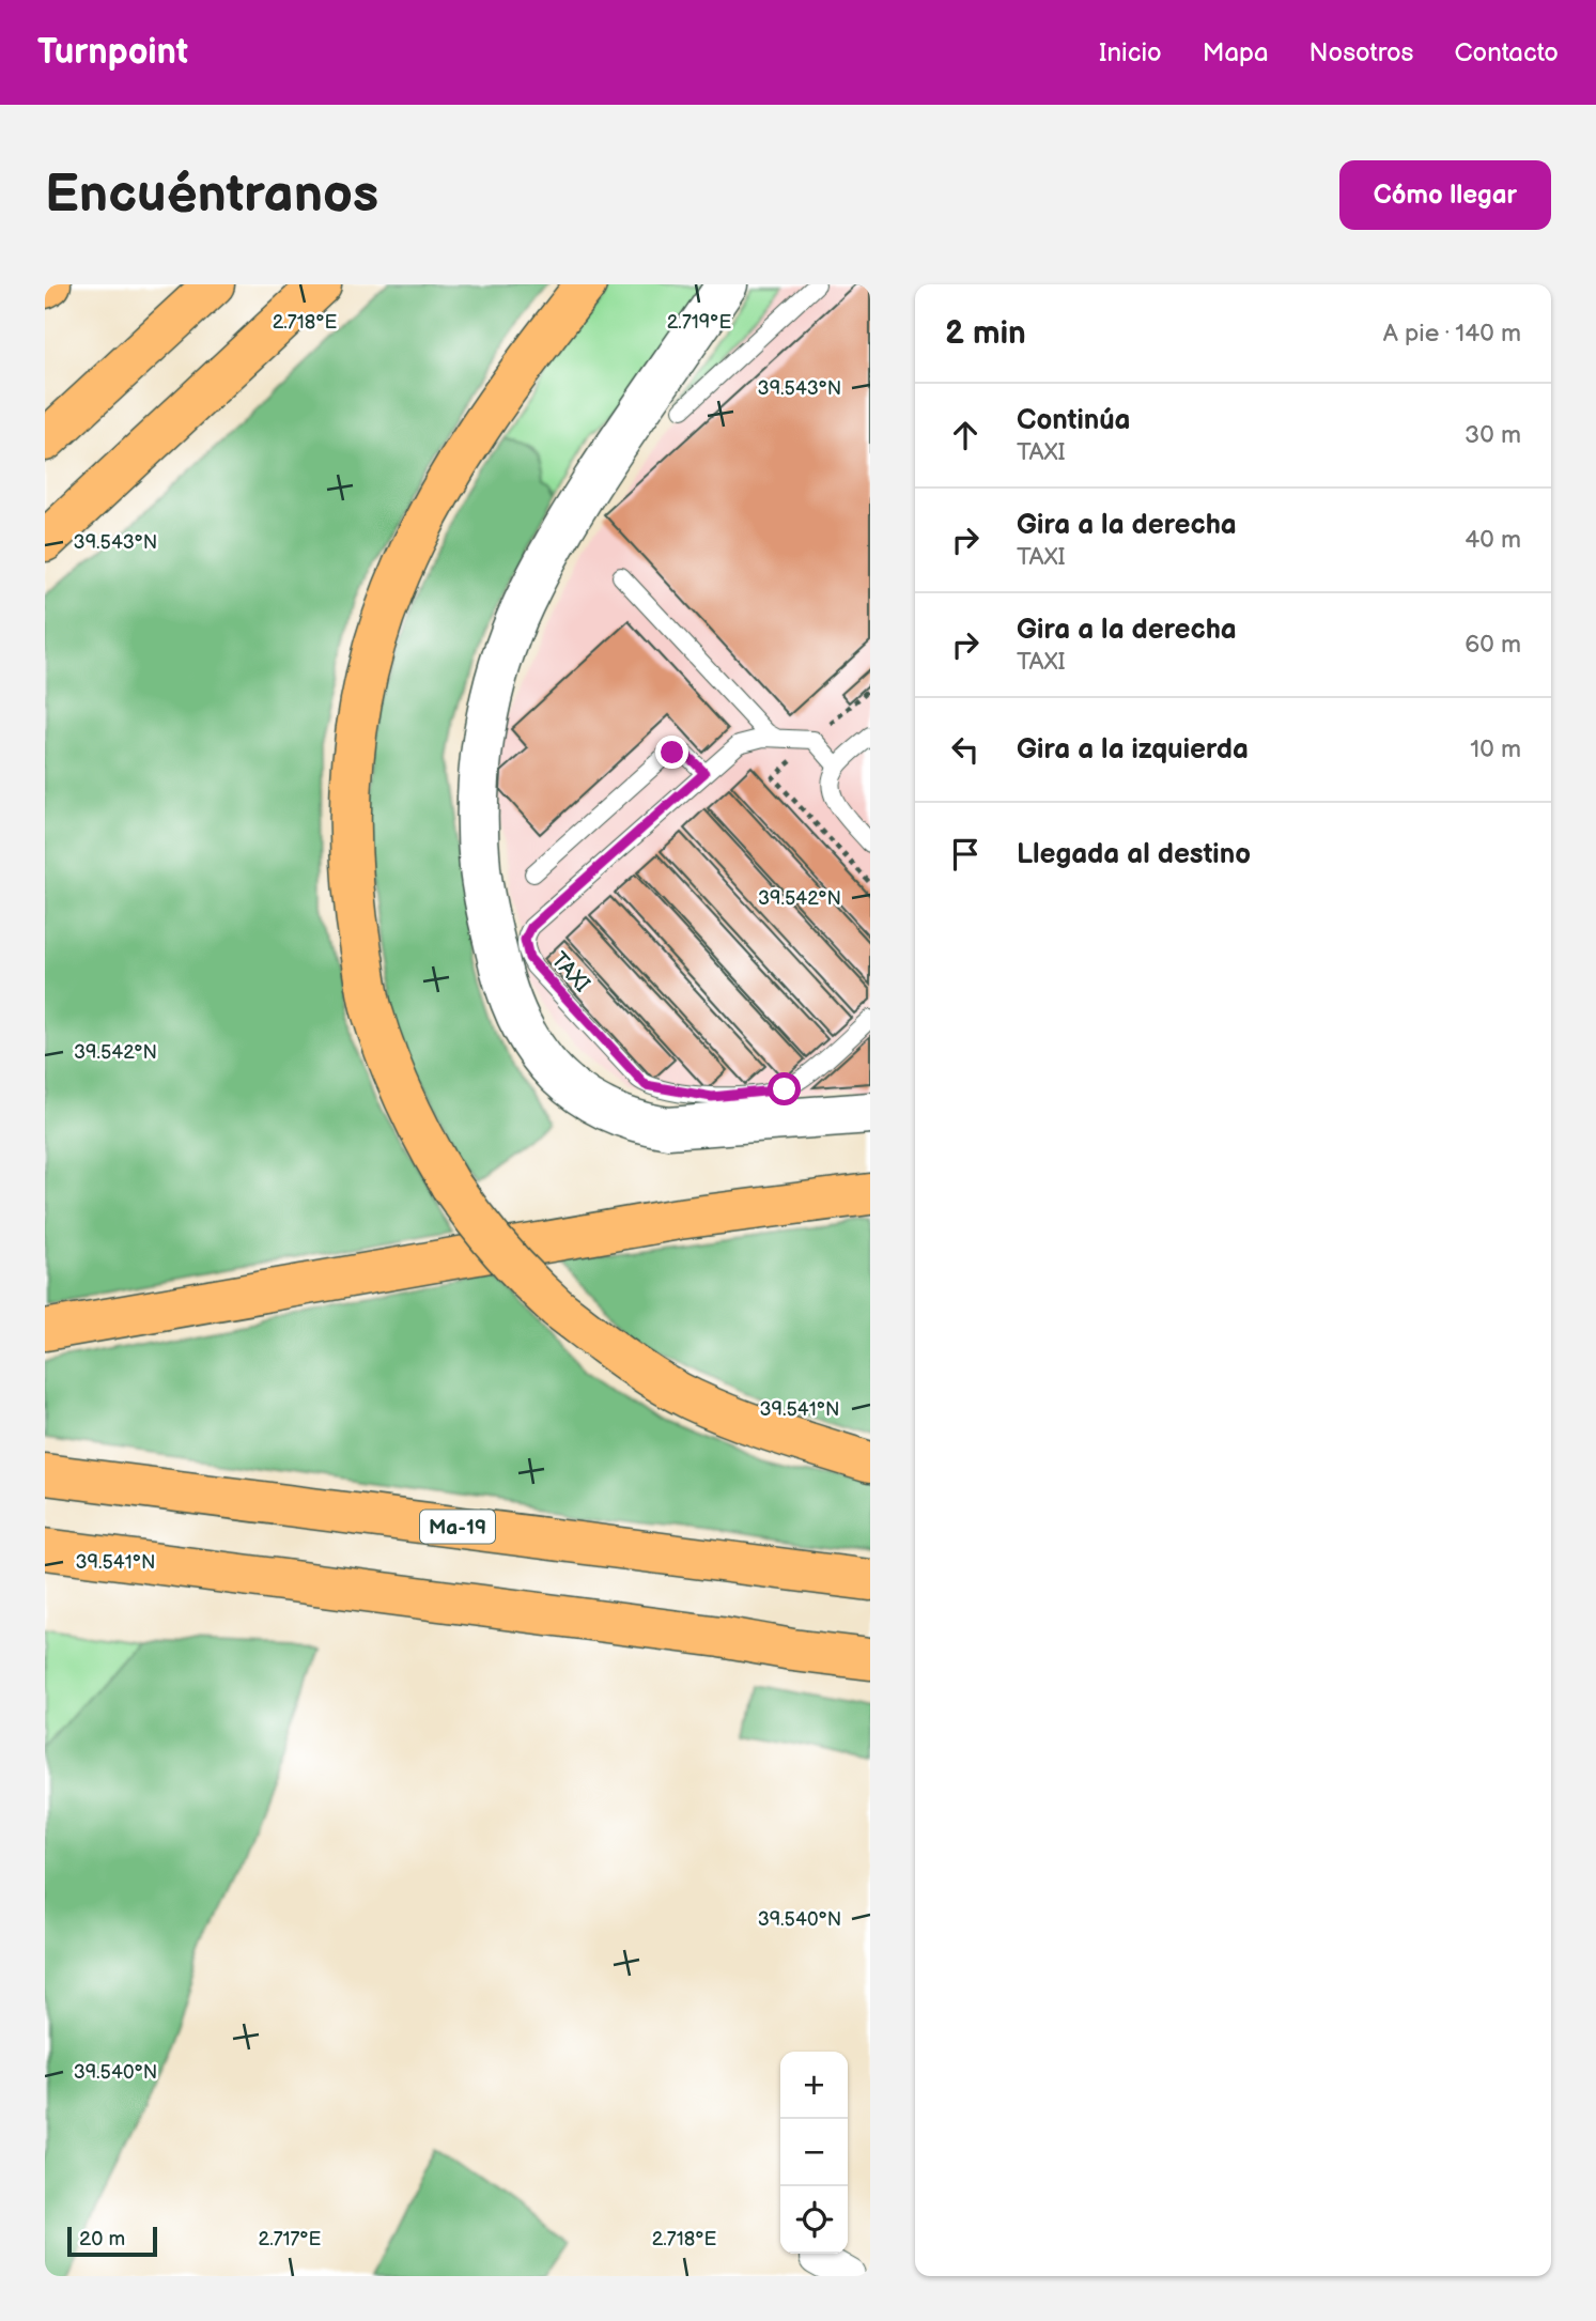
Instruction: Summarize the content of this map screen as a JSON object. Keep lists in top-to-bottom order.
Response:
{
  "streets": {
    "highway": ["Ma-19"],
    "lane": ["TAXI"]
  },
  "scale_bar": "20 m",
  "page": {
    "header": "Turnpoint",
    "nav": [
      "Inicio",
      "Mapa",
      "Nosotros",
      "Contacto"
    ],
    "buttons": "Cómo llegar",
    "title": "Encuéntranos",
    "heading": ["2 min", "A pie · 140 m"],
    "list": [
      ["Continúa", "TAXI", "30 m"],
      ["Gira a la derecha", "TAXI", "40 m"],
      ["Gira a la derecha", "TAXI", "60 m"],
      ["Gira a la izquierda", "10 m"],
      "Llegada al destino"
    ],
    "map_buttons": ["+", "−"],
    "scale": "20 m"
  },
  "coordinates": [
    "2.718°E",
    "2.719°E",
    "39.543°N",
    "39.542°N",
    "39.541°N",
    "39.540°N",
    "2.717°E"
  ]
}
